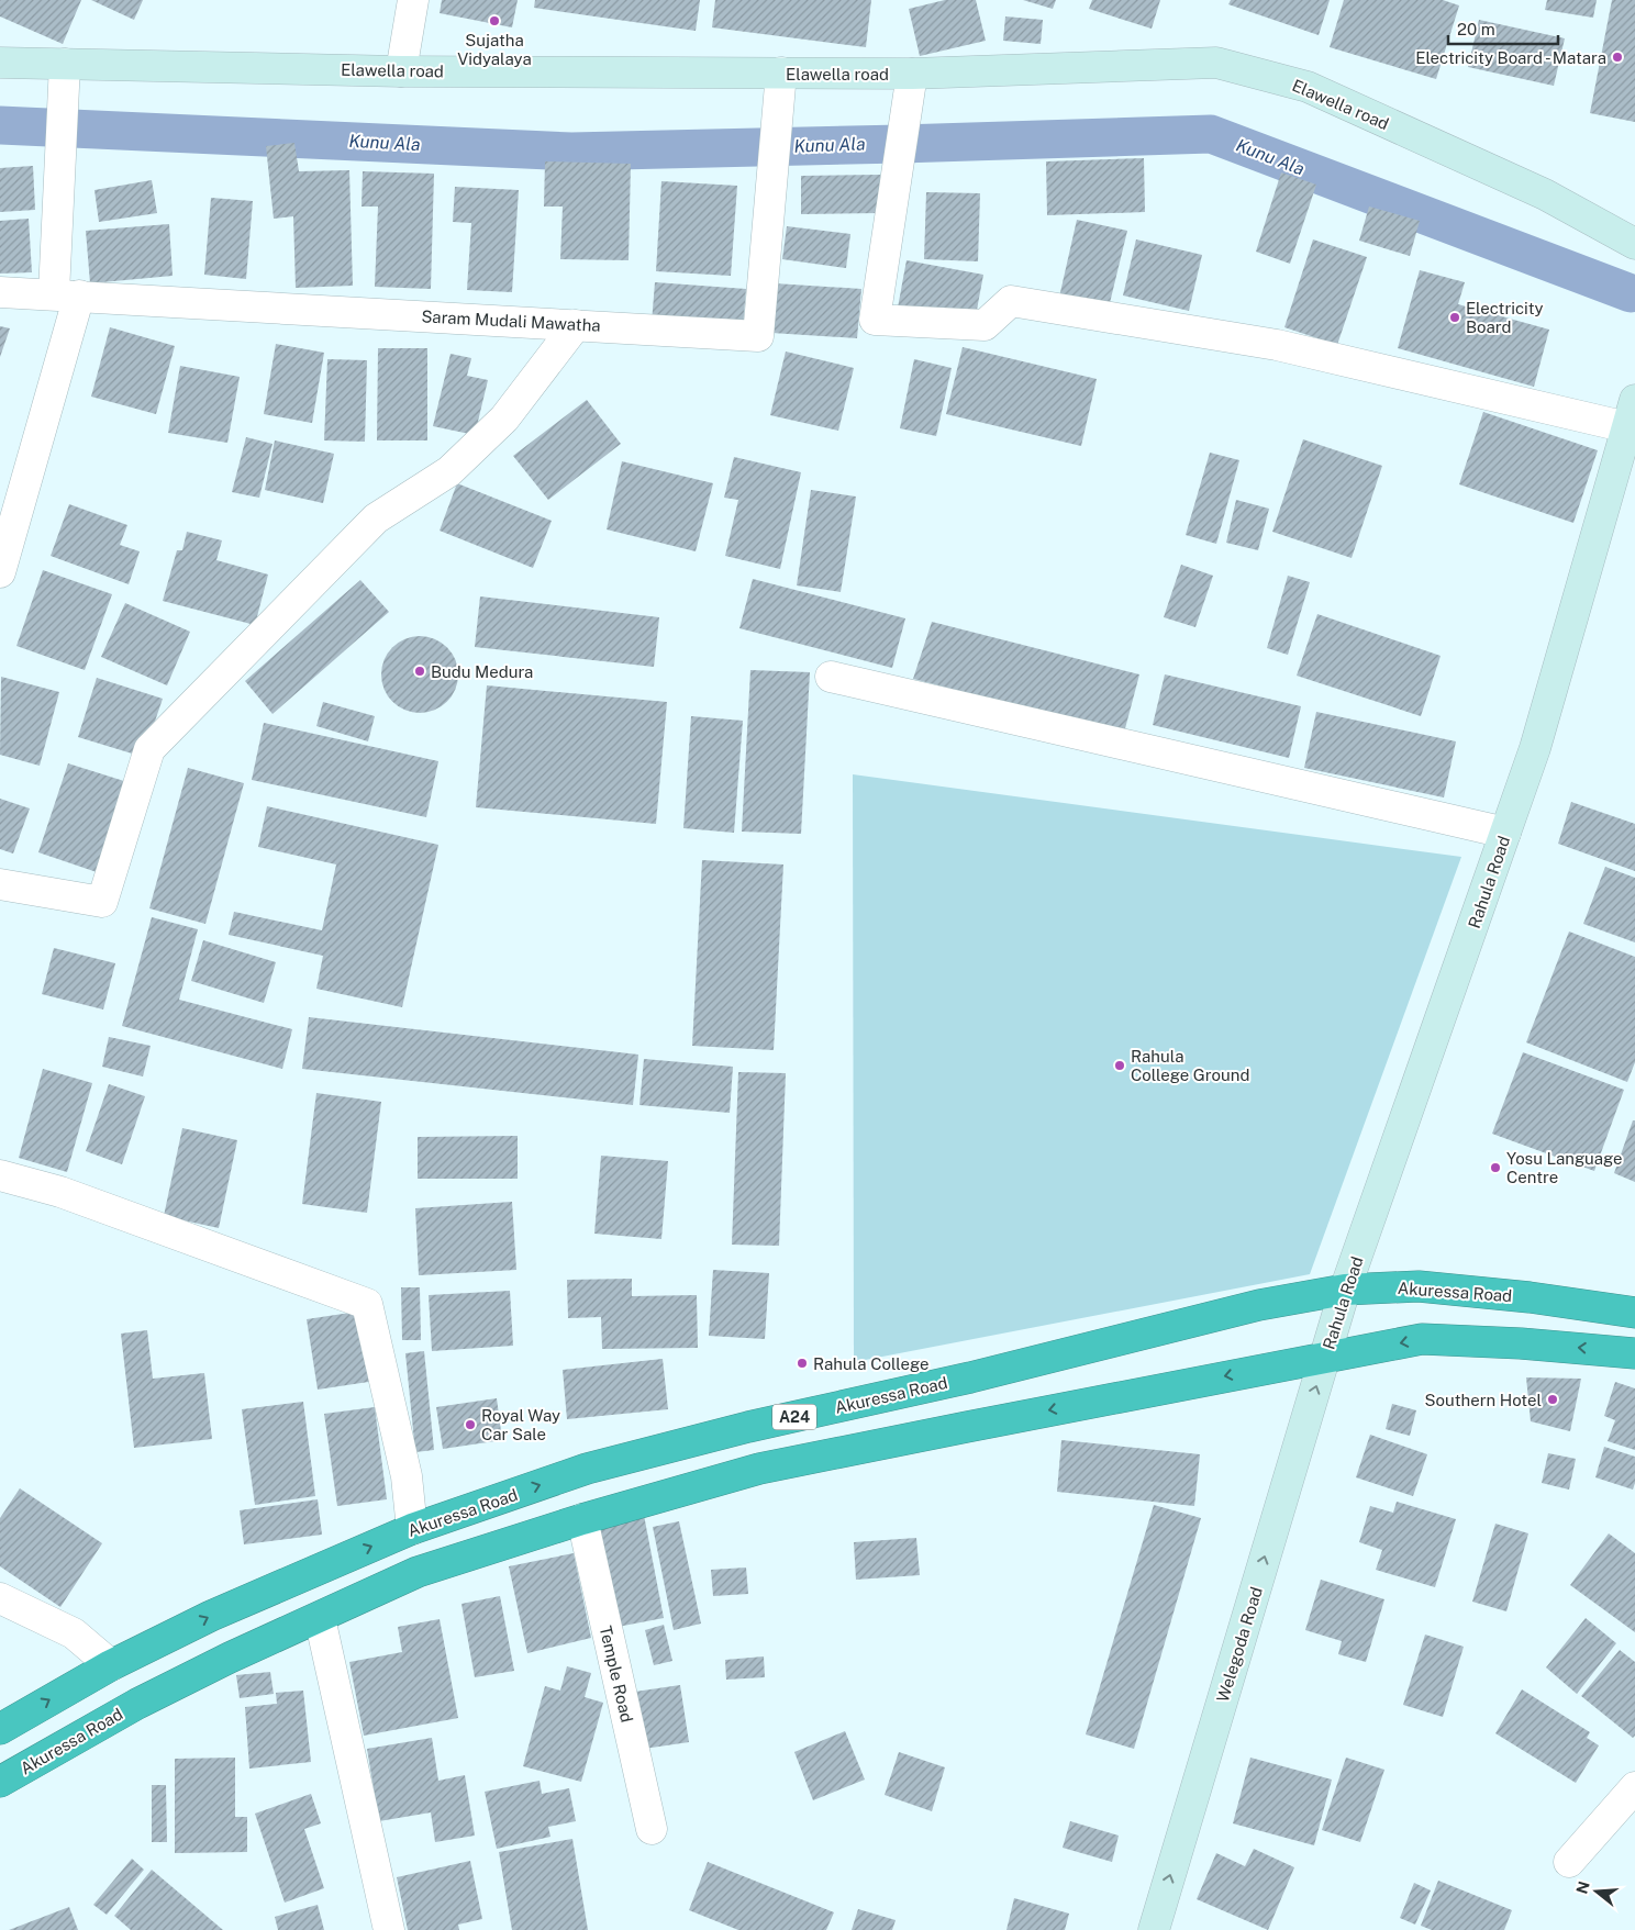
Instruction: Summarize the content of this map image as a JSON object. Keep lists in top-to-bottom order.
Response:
{
  "streets": {
    "highway": ["Akuressa Road", "A24"],
    "street": [
      "Elawella road",
      "Saram Mudali Mawatha",
      "Rahula Road",
      "Welegoda Road",
      "Temple Road"
    ]
  },
  "crossings": [
    ["Elawella road", "Saram Mudali Mawatha"],
    ["Rahula Road", "Akuressa Road"],
    ["Rahula Road", "Welegoda Road"],
    ["Akuressa Road", "Welegoda Road"],
    ["Akuressa Road", "Temple Road"]
  ],
  "one_way": ["Welegoda Road"],
  "water": ["Kunu Ala"],
  "places": [
    "Sujatha Vidyalaya",
    "Electricity Board - Matara",
    "Electricity Board",
    "Budu Medura",
    "Rahula College Ground",
    "Yosu Language Centre",
    "Rahula College",
    "Southern Hotel",
    "Royal Way Car Sale"
  ],
  "scale_bar": "20 m",
  "north": "left"
}
